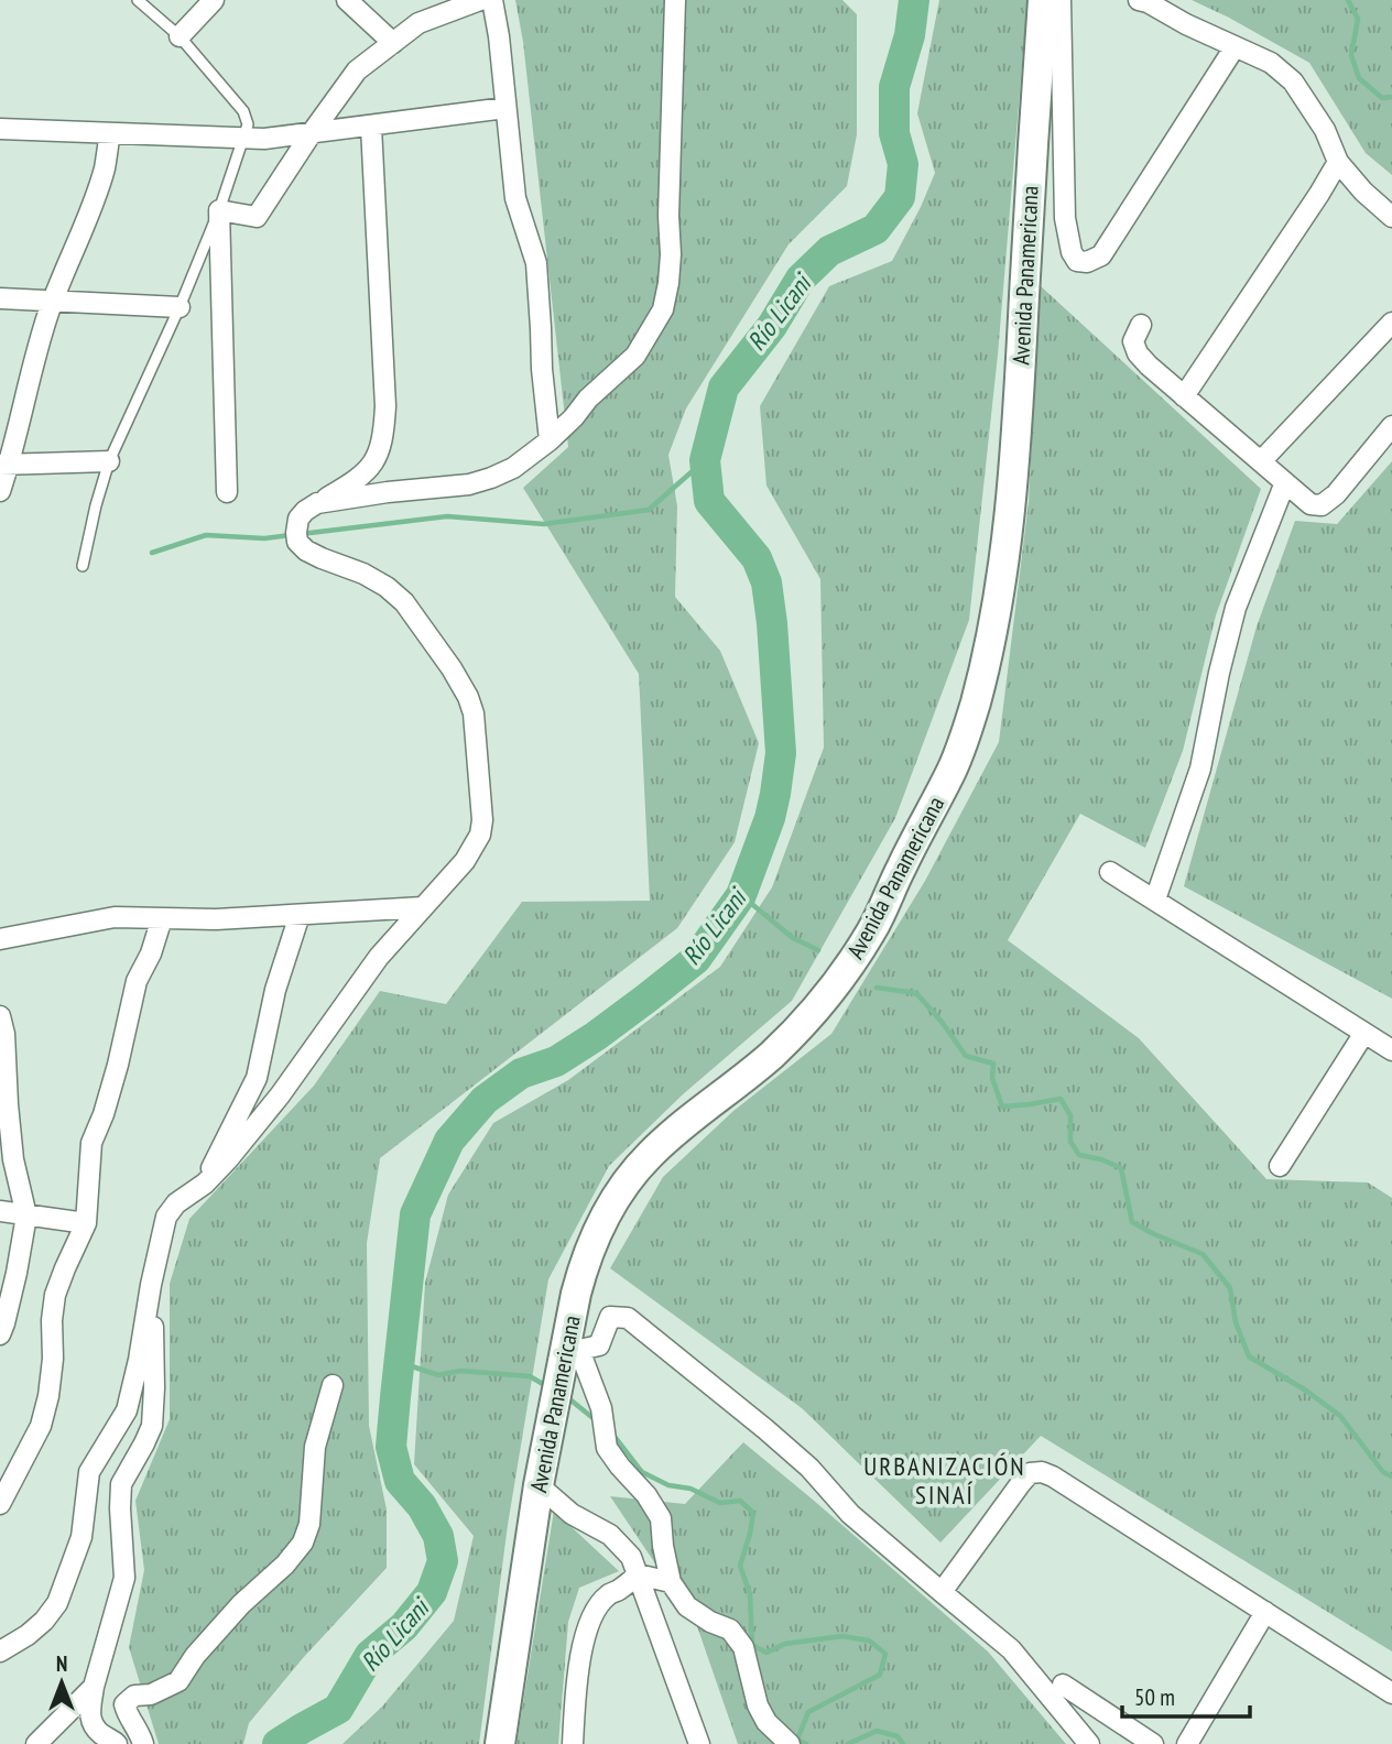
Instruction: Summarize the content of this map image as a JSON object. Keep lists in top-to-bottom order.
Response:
{
  "streets": {
    "main road": ["Avenida Panamericana"]
  },
  "districts": ["URBANIZACIÓN SINAÍ"],
  "water": ["Río Licani"],
  "scale_bar": "50 m",
  "north": "top"
}
